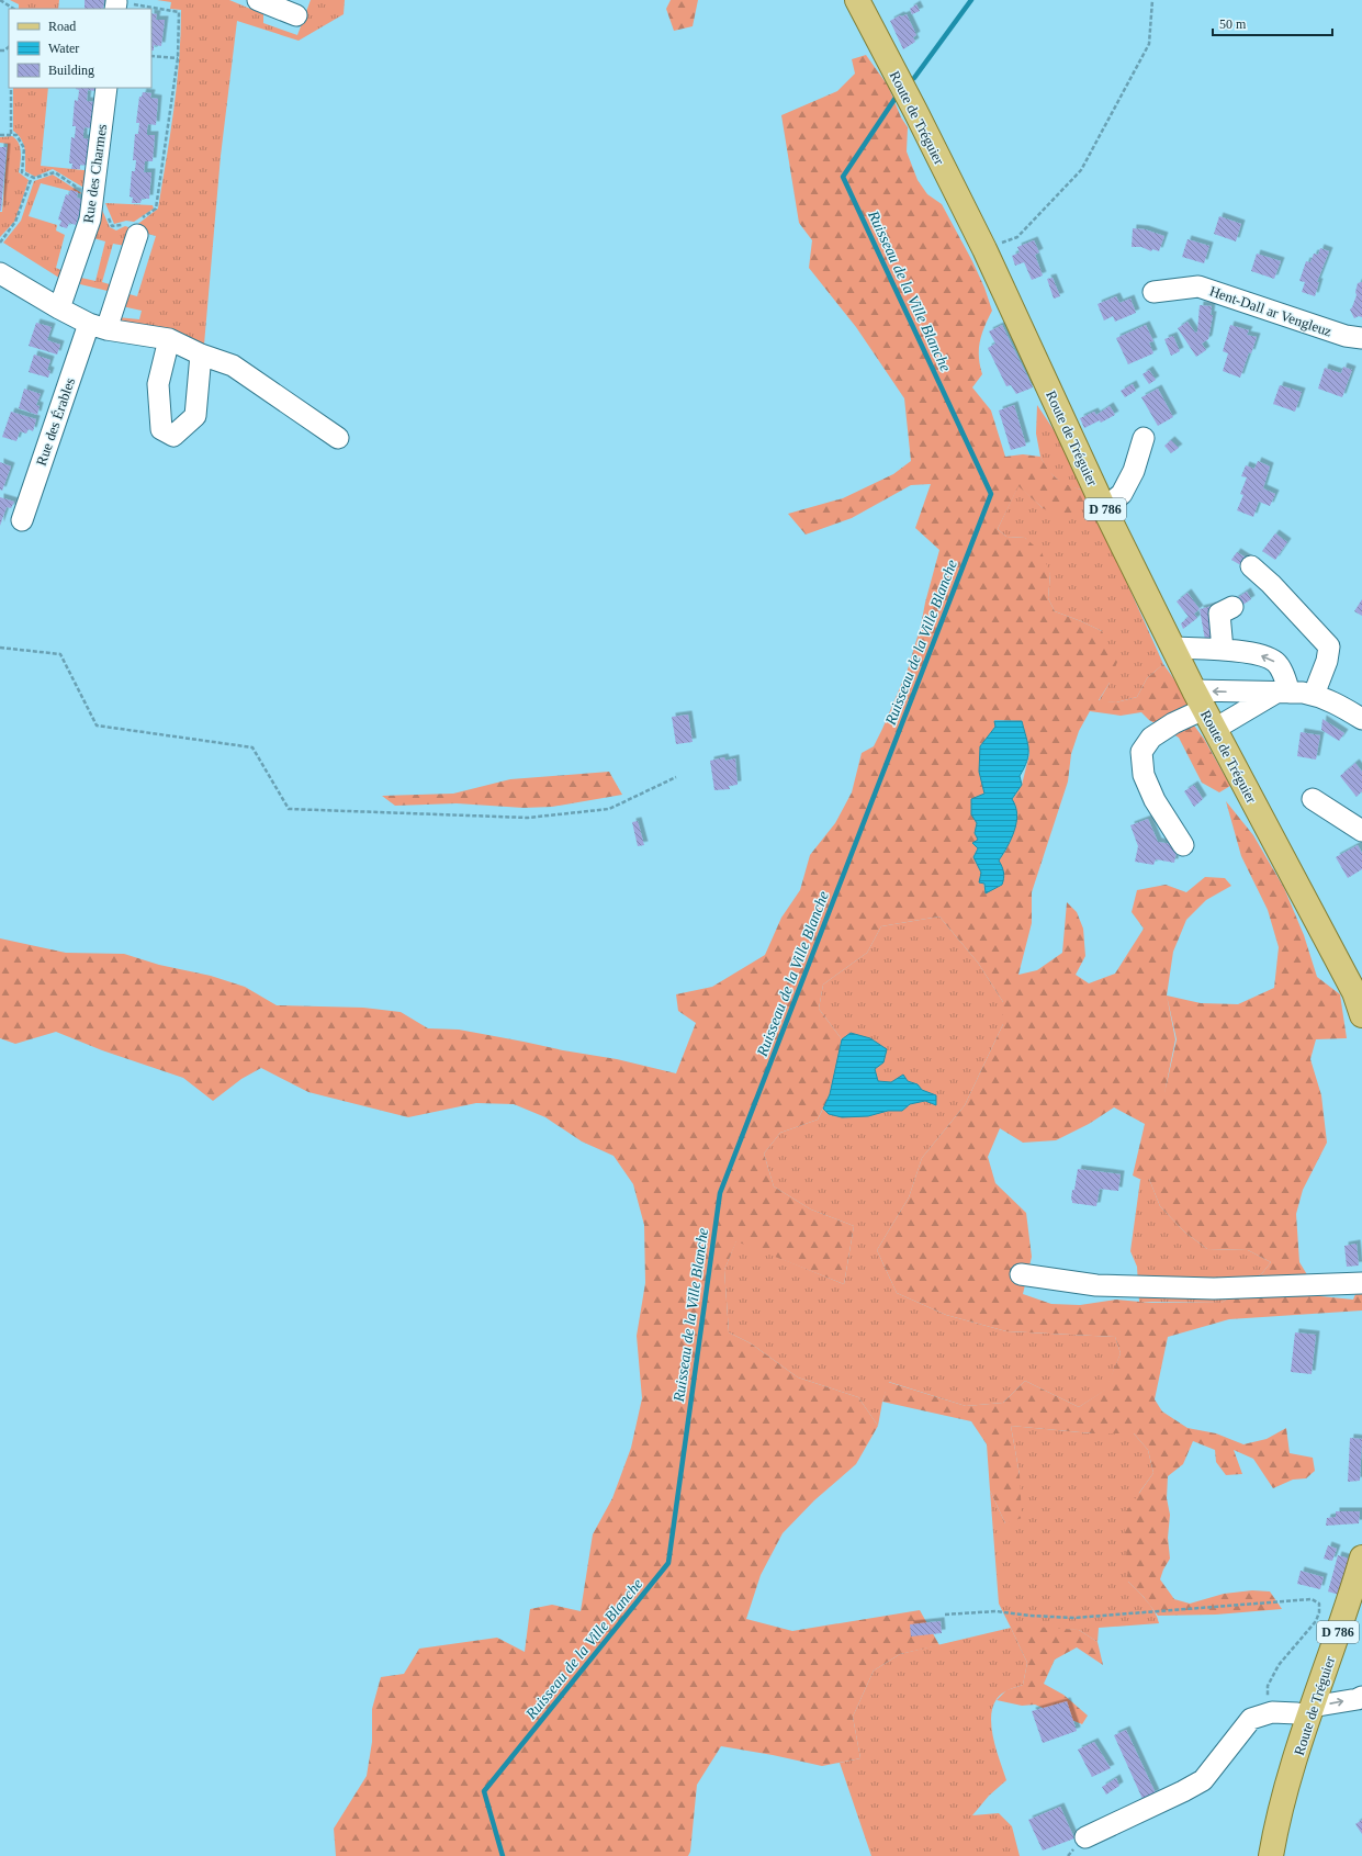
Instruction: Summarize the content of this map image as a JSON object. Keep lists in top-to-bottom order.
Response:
{
  "streets": {
    "main road": ["Route de Tréguier", "D 786"],
    "street": ["Rue des Charmes", "Hent-Dall ar Vengleuz", "Rue des Érables"]
  },
  "water": ["Ruisseau de la Ville Blanche"],
  "legend": ["Road", "Water", "Building"],
  "scale_bar": "50 m"
}
